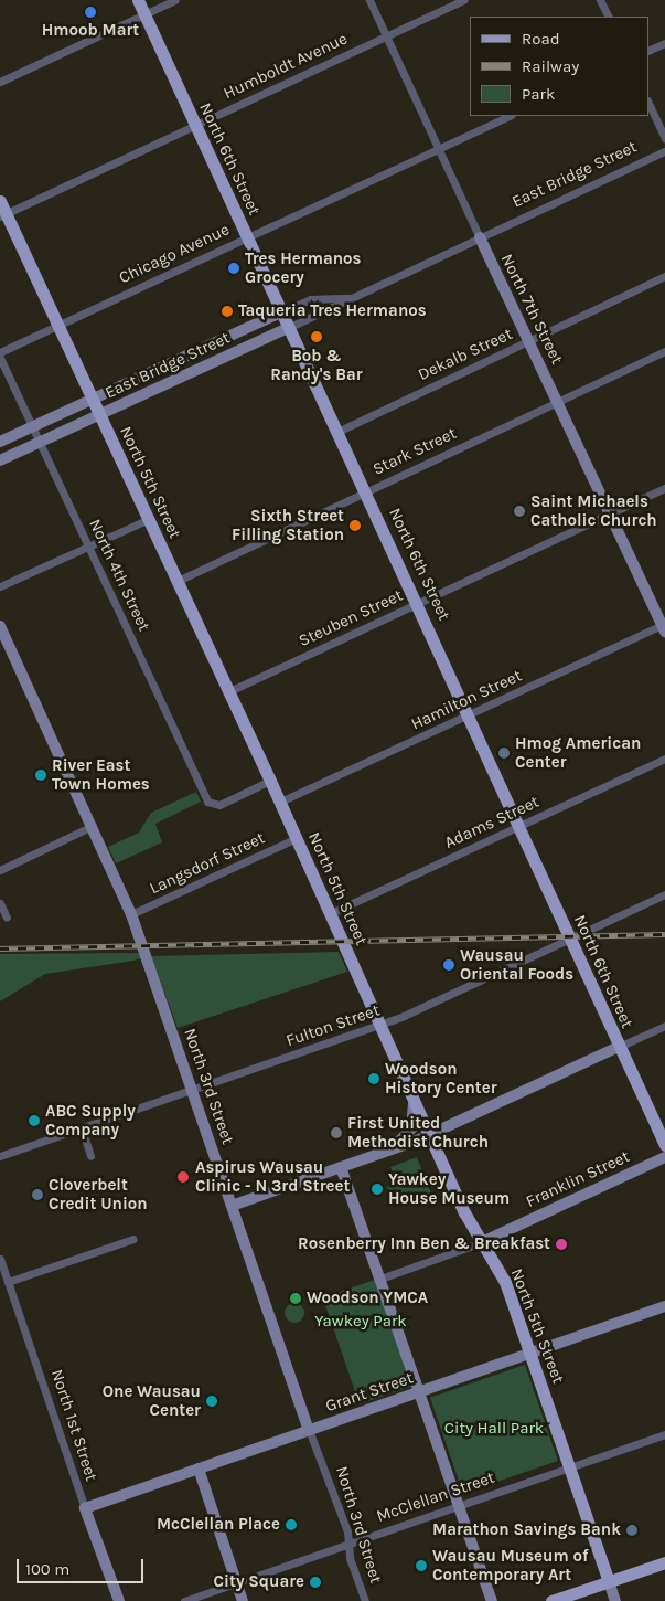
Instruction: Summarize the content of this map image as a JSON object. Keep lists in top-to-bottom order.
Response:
{
  "streets": {
    "main road": ["North 6th Street", "North 5th Street"],
    "street": [
      "Humboldt Avenue",
      "East Bridge Street",
      "Chicago Avenue",
      "North 7th Street",
      "Dekalb Street",
      "Stark Street",
      "North 4th Street",
      "Steuben Street",
      "Hamilton Street",
      "Adams Street",
      "Langsdorf Street",
      "Fulton Street",
      "North 3rd Street",
      "Franklin Street",
      "Grant Street",
      "North 1st Street",
      "McClellan Street"
    ]
  },
  "crossings": [
    ["Humboldt Avenue", "North 6th Street"],
    ["Humboldt Avenue", "North 7th Street"],
    ["Humboldt Avenue", "North 5th Street"],
    ["North 6th Street", "East Bridge Street"],
    ["North 6th Street", "Chicago Avenue"],
    ["North 6th Street", "Dekalb Street"],
    ["North 6th Street", "Stark Street"],
    ["North 6th Street", "Steuben Street"],
    ["North 6th Street", "Hamilton Street"],
    ["North 6th Street", "Adams Street"],
    ["North 6th Street", "Fulton Street"],
    ["East Bridge Street", "North 7th Street"],
    ["East Bridge Street", "North 5th Street"],
    ["East Bridge Street", "North 4th Street"],
    ["Chicago Avenue", "North 7th Street"],
    ["Chicago Avenue", "North 5th Street"],
    ["North 7th Street", "Dekalb Street"],
    ["North 7th Street", "Stark Street"],
    ["North 7th Street", "Steuben Street"],
    ["North 7th Street", "Hamilton Street"],
    ["Stark Street", "North 5th Street"],
    ["North 5th Street", "North 4th Street"],
    ["North 5th Street", "Steuben Street"],
    ["North 5th Street", "Hamilton Street"],
    ["North 5th Street", "Adams Street"],
    ["North 5th Street", "Langsdorf Street"],
    ["North 5th Street", "Fulton Street"],
    ["North 5th Street", "Franklin Street"],
    ["North 5th Street", "Grant Street"],
    ["North 5th Street", "McClellan Street"],
    ["Langsdorf Street", "North 3rd Street"],
    ["Fulton Street", "North 3rd Street"],
    ["North 3rd Street", "Grant Street"],
    ["North 3rd Street", "McClellan Street"],
    ["Grant Street", "North 1st Street"]
  ],
  "parks": ["Yawkey Park", "City Hall Park"],
  "places": [
    "Hmoob Mart",
    "Tres Hermanos Grocery",
    "Taqueria Tres Hermanos",
    "Bob & Randy's Bar",
    "Saint Michaels Catholic Church",
    "Sixth Street Filling Station",
    "Hmog American Center",
    "River East Town Homes",
    "Wausau Oriental Foods",
    "Woodson History Center",
    "ABC Supply Company",
    "First United Methodist Church",
    "Aspirus Wausau Clinic - N 3rd Street",
    "Yawkey House Museum",
    "Cloverbelt Credit Union",
    "Rosenberry Inn Ben & Breakfast",
    "Woodson YMCA",
    "One Wausau Center",
    "McClellan Place",
    "Marathon Savings Bank",
    "Wausau Museum of Contemporary Art",
    "City Square"
  ],
  "legend": ["Road", "Railway", "Park"],
  "scale_bar": "100 m"
}
